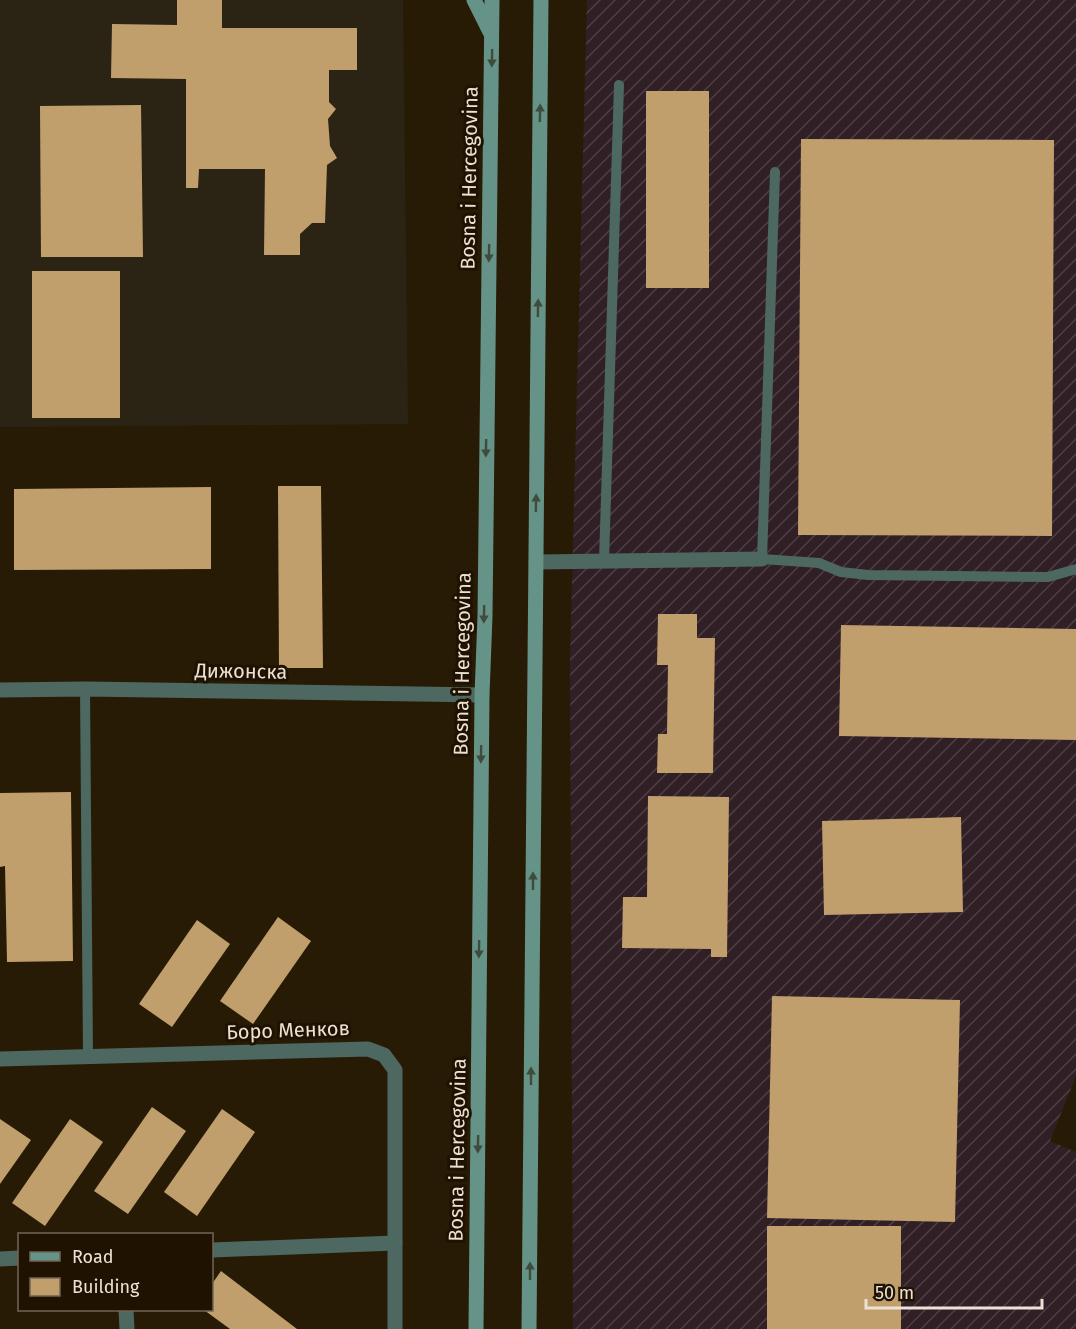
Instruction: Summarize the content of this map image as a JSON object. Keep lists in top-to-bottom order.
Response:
{
  "streets": {
    "street": ["Bosna i Hercegovina", "Дижонска", "Боро Менков"]
  },
  "crossings": [
    ["Bosna i Hercegovina", "Дижонска"]
  ],
  "legend": ["Road", "Building"],
  "scale_bar": "50 m"
}
